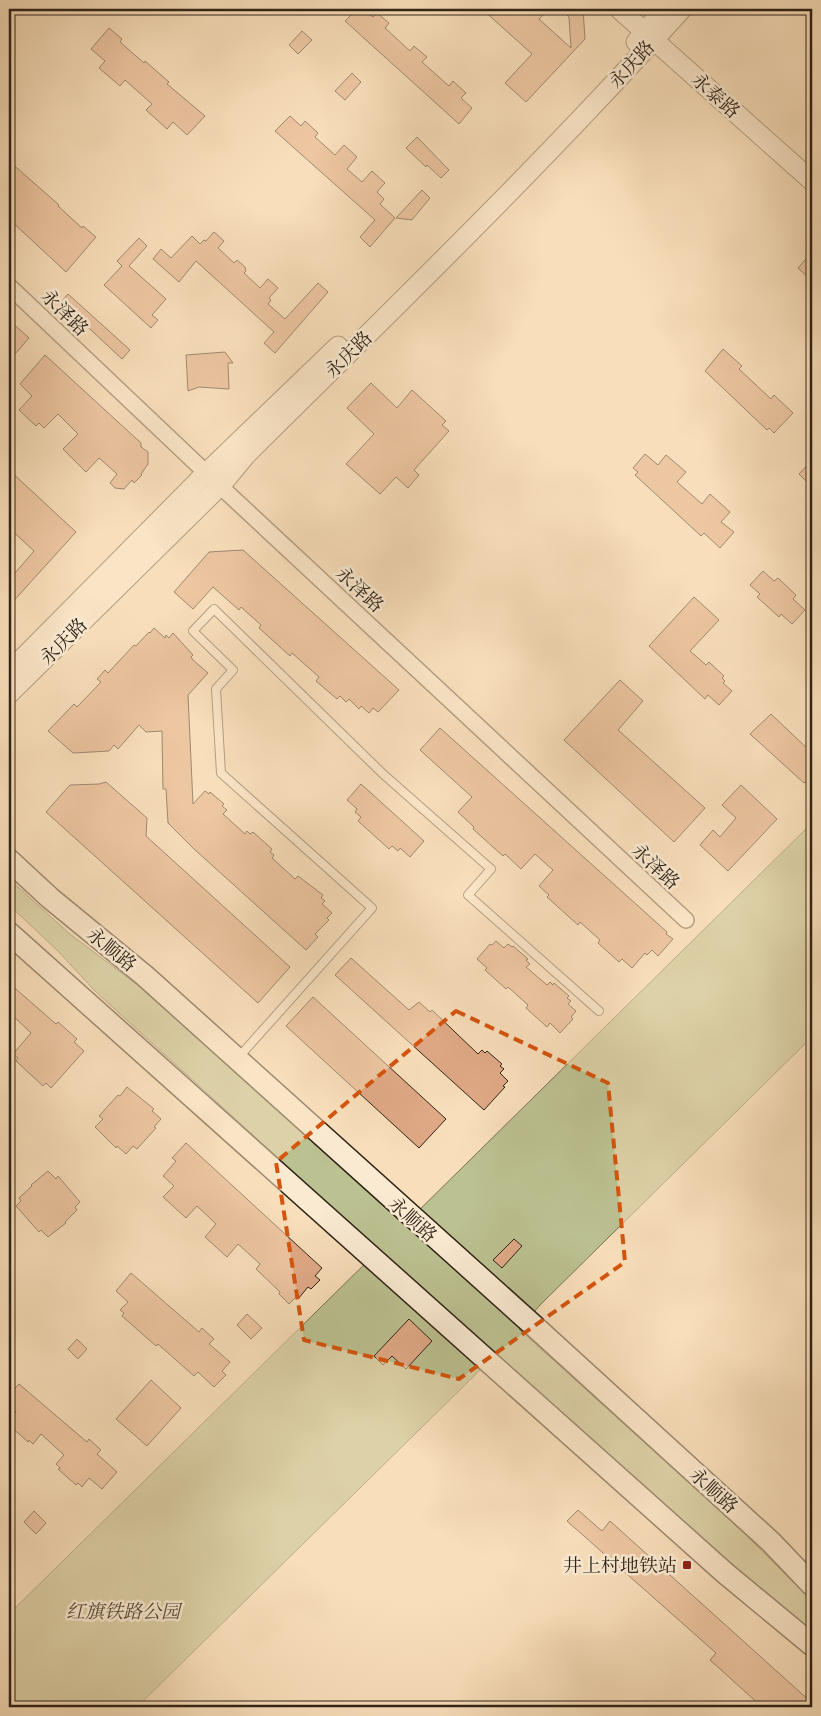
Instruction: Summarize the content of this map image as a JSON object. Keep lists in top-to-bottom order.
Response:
{
  "streets": {
    "main road": ["永顺路"],
    "street": ["永庆路", "永泰路", "永泽路"]
  },
  "crossings": [
    ["永庆路", "永泰路"],
    ["永庆路", "永泽路"]
  ],
  "parks": ["红旗铁路公园"],
  "places": {
    "transit": ["井上村地铁站"]
  }
}
